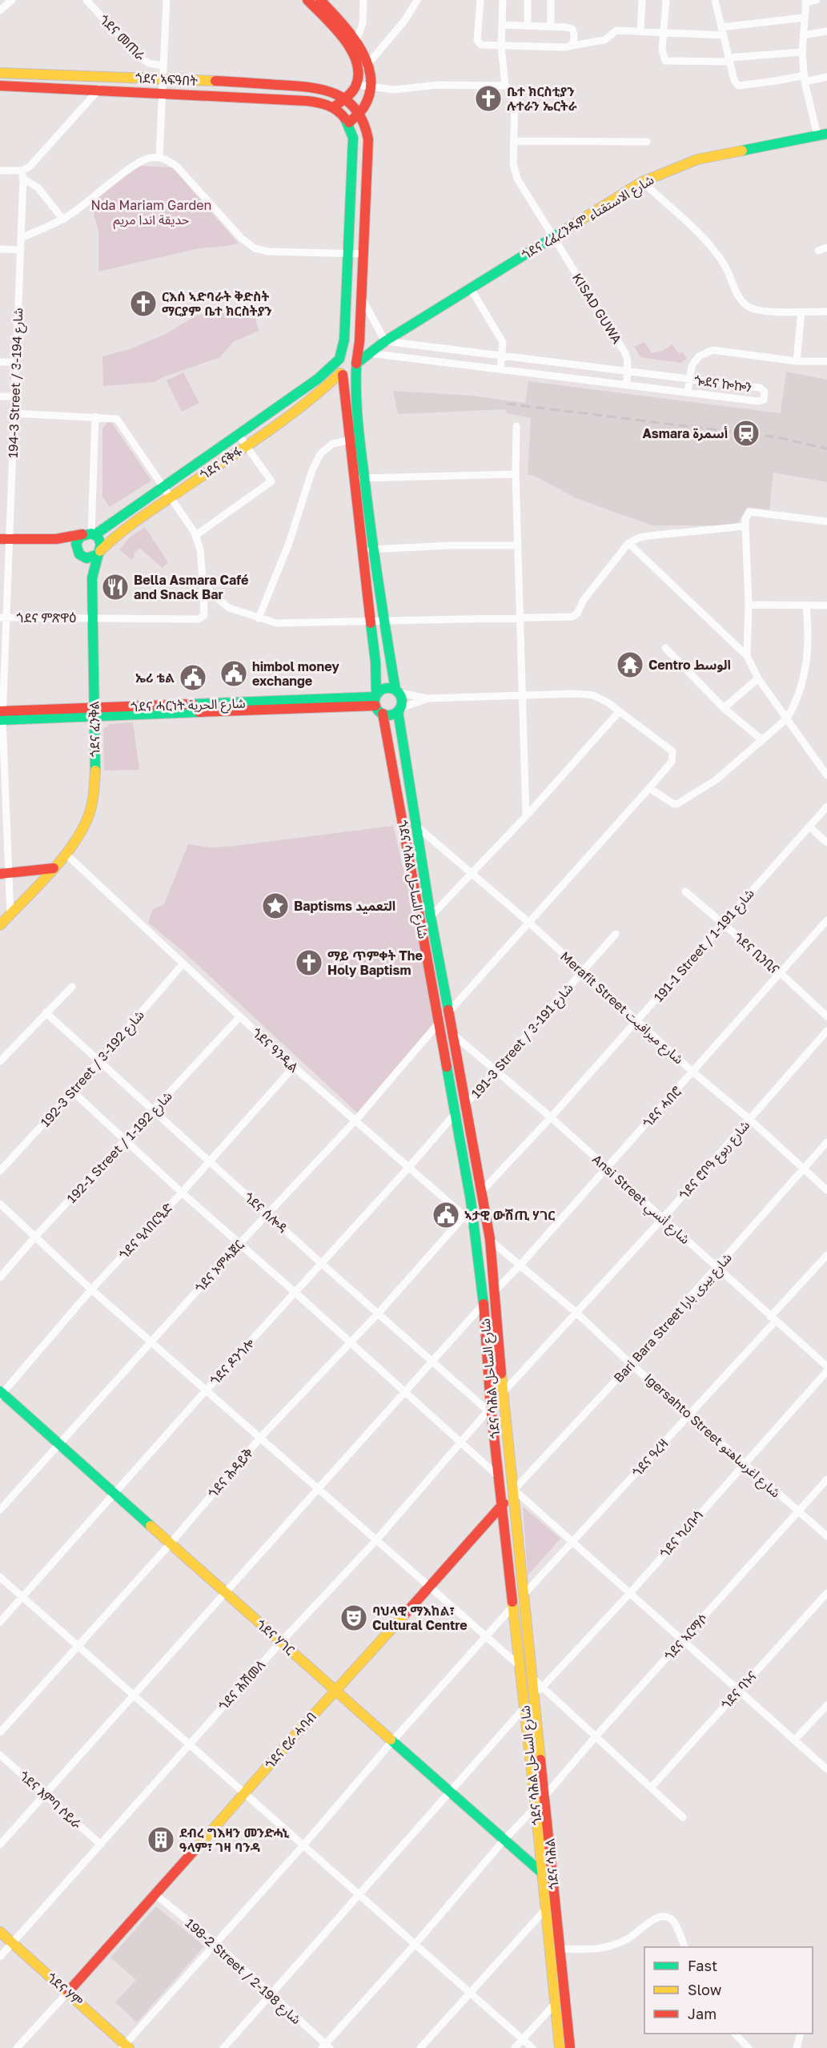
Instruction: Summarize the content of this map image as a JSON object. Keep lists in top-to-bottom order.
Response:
{
  "streets": {
    "main road": [
      "ጎደና ኣፍዓበት",
      "ጎደና ረፈረንዱም شارع الاستقتاء",
      "ጎደና ናቅፋ",
      "ጎደና ሓርነት شارع الحرية",
      "ጎደና ፈንቅል",
      "ጎደና ሳሕል شارع الساحل",
      "ጎደና ሃገር",
      "ጎደና ሮራ ሓባብ",
      "ጎደና ሳሕል",
      "ጎደና ሃም"
    ],
    "street": [
      "ጎደና መጠራ",
      "KISAD GUWA",
      "194-3 Street / شارع 194-3",
      "ጐደና ኰኰን",
      "ጎደና ምጽዋዕ",
      "191-1 Street / شارع 191-1",
      "ጎደና ቢንቢና",
      "Merafit Street شارع ميرافيت",
      "191-3 Street / شارع 191-3",
      "ጎደና ዓንዲል",
      "192-3 Street / شارع 192-3",
      "ጎደና ሓበሮ",
      "192-1 Street / شارع 192-1",
      "ጎደና ሮቦዓ شارع ربوع",
      "Ansi Street شارع أنسي",
      "ጎደና ሰሎዳ",
      "ጎደና ዒላበርዒድ",
      "ጎደና ኦምሓጀር",
      "Bari Bara Street شارع بيرى بارا",
      "ጎደና ዶንጎሎ",
      "Igersahto Street شارع اغرساهتو",
      "ጎደና ዓረዛ",
      "ጎደና ሕዳይቅ",
      "ጎደና ካሪቡሳ",
      "ጎደና ኣርማሶ",
      "ጎደና ሕሽመለ",
      "ጎደና ባኑና",
      "ጎደና እምባ ሶይራ",
      "198-2 Street / شارع 198-2"
    ]
  },
  "crossings": [
    ["ጎደና ረፈረንዱም شارع الاستقتاء", "KISAD GUWA"],
    ["ጎደና ረፈረንዱም شارع الاستقتاء", "ጐደና ኰኰን"],
    ["ጎደና ረፈረንዱም شارع الاستقتاء", "ጎደና ናቅፋ"],
    ["KISAD GUWA", "ጐደና ኰኰን"],
    ["194-3 Street / شارع 194-3", "ጎደና ናቅፋ"],
    ["194-3 Street / شارع 194-3", "ጎደና ምጽዋዕ"],
    ["194-3 Street / شارع 194-3", "ጎደና ሓርነት شارع الحرية"],
    ["194-3 Street / شارع 194-3", "ጎደና ፈንቅል"],
    ["ጎደና ናቅፋ", "ጎደና ፈንቅል"],
    ["ጎደና ምጽዋዕ", "ጎደና ፈንቅል"],
    ["ጎደና ሓርነት شارع الحرية", "ጎደና ፈንቅል"],
    ["ጎደና ሓርነት شارع الحرية", "ጎደና ሳሕል شارع الساحل"],
    ["ጎደና ፈንቅል", "ጎደና ዓንዲል"],
    ["ጎደና ሳሕል شارع الساحل", "191-1 Street / شارع 191-1"],
    ["ጎደና ሳሕል شارع الساحل", "Merafit Street شارع ميرافيت"],
    ["ጎደና ሳሕል شارع الساحل", "191-3 Street / شارع 191-3"],
    ["ጎደና ሳሕል شارع الساحل", "ጎደና ዓንዲል"],
    ["ጎደና ሳሕል شارع الساحل", "ጎደና ሓበሮ"],
    ["ጎደና ሳሕል شارع الساحل", "ጎደና ሮቦዓ شارع ربوع"],
    ["ጎደና ሳሕል شارع الساحل", "Ansi Street شارع أنسي"],
    ["ጎደና ሳሕል شارع الساحل", "ጎደና ሰሎዳ"],
    ["ጎደና ሳሕል شارع الساحل", "ጎደና ኦምሓጀር"],
    ["ጎደና ሳሕል شارع الساحل", "Bari Bara Street شارع بيرى بارا"],
    ["ጎደና ሳሕል شارع الساحل", "ጎደና ዶንጎሎ"],
    ["ጎደና ሳሕል شارع الساحل", "Igersahto Street شارع اغرساهتو"],
    ["ጎደና ሳሕል شارع الساحل", "ጎደና ዓረዛ"],
    ["ጎደና ሳሕል شارع الساحل", "ጎደና ካሪቡሳ"],
    ["ጎደና ሳሕል شارع الساحل", "ጎደና ሃገር"],
    ["ጎደና ሳሕል شارع الساحل", "ጎደና ኣርማሶ"],
    ["ጎደና ሳሕል شارع الساحل", "ጎደና ሕሽመለ"],
    ["ጎደና ሳሕል شارع الساحل", "ጎደና ሮራ ሓባብ"],
    ["ጎደና ሳሕል شارع الساحل", "ጎደና ሳሕል"],
    ["191-1 Street / شارع 191-1", "ጎደና ቢንቢና"],
    ["191-1 Street / شارع 191-1", "Merafit Street شارع ميرافيت"],
    ["191-1 Street / شارع 191-1", "Ansi Street شارع أنسي"],
    ["ጎደና ቢንቢና", "ጎደና ሓበሮ"],
    ["Merafit Street شارع ميرافيت", "191-3 Street / شارع 191-3"],
    ["Merafit Street شارع ميرافيت", "ጎደና ሓበሮ"],
    ["Merafit Street شارع ميرافيت", "ጎደና ሮቦዓ شارع ربوع"],
    ["Merafit Street شارع ميرافيت", "ጎደና ኦምሓጀር"],
    ["Merafit Street شارع ميرافيت", "Bari Bara Street شارع بيرى بارا"],
    ["191-3 Street / شارع 191-3", "Ansi Street شارع أنسي"],
    ["191-3 Street / شارع 191-3", "ጎደና ዶንጎሎ"],
    ["ጎደና ዓንዲል", "192-3 Street / شارع 192-3"],
    ["ጎደና ዓንዲል", "192-1 Street / شارع 192-1"],
    ["ጎደና ዓንዲል", "ጎደና ዒላበርዒድ"],
    ["ጎደና ዓንዲል", "ጎደና ኦምሓጀር"],
    ["ጎደና ዓንዲል", "ጎደና ዶንጎሎ"],
    ["ጎደና ዓንዲል", "Igersahto Street شارع اغرساهتو"],
    ["ጎደና ዓንዲል", "ጎደና ሕዳይቅ"],
    ["192-3 Street / شارع 192-3", "ጎደና ሰሎዳ"],
    ["ጎደና ሓበሮ", "Ansi Street شارع أنسي"],
    ["ጎደና ሓበሮ", "ጎደና ሰሎዳ"],
    ["ጎደና ሓበሮ", "Igersahto Street شارع اغرساهتو"],
    ["ጎደና ሓበሮ", "ጎደና ሃገር"],
    ["ጎደና ሓበሮ", "ጎደና እምባ ሶይራ"],
    ["192-1 Street / شارع 192-1", "ጎደና ሰሎዳ"],
    ["ጎደና ሮቦዓ شارع ربوع", "Ansi Street شارع أنسي"],
    ["ጎደና ሮቦዓ شارع ربوع", "Igersahto Street شارع اغرساهتو"],
    ["ጎደና ሮቦዓ شارع ربوع", "ጎደና ሕሽመለ"],
    ["Ansi Street شارع أنسي", "ጎደና ኦምሓጀር"],
    ["Ansi Street شارع أنسي", "Bari Bara Street شارع بيرى بارا"],
    ["Ansi Street شارع أنسي", "ጎደና ዓረዛ"],
    ["ጎደና ሰሎዳ", "ጎደና ዒላበርዒድ"],
    ["ጎደና ሰሎዳ", "ጎደና ኦምሓጀር"],
    ["ጎደና ሰሎዳ", "ጎደና ዶንጎሎ"],
    ["ጎደና ሰሎዳ", "ጎደና ሕዳይቅ"],
    ["ጎደና ሰሎዳ", "ጎደና ሕሽመለ"],
    ["ጎደና ዒላበርዒድ", "ጎደና ሃገር"],
    ["ጎደና ኦምሓጀር", "ጎደና ሃገር"],
    ["Bari Bara Street شارع بيرى بارا", "Igersahto Street شارع اغرساهتو"],
    ["Bari Bara Street شارع بيرى بارا", "ጎደና ሮራ ሓባብ"],
    ["ጎደና ዶንጎሎ", "ጎደና ሃገር"],
    ["Igersahto Street شارع اغرساهتو", "ጎደና ዓረዛ"],
    ["Igersahto Street شارع اغرساهتو", "ጎደና ካሪቡሳ"],
    ["Igersahto Street شارع اغرساهتو", "ጎደና ኣርማሶ"],
    ["ጎደና ዓረዛ", "ጎደና ሃገር"],
    ["ጎደና ዓረዛ", "ጎደና ሳሕል"],
    ["ጎደና ዓረዛ", "198-2 Street / شارع 198-2"],
    ["ጎደና ዓረዛ", "ጎደና ሃም"],
    ["ጎደና ሕዳይቅ", "ጎደና ሃገር"],
    ["ጎደና ካሪቡሳ", "ጎደና ሃገር"],
    ["ጎደና ካሪቡሳ", "ጎደና ሳሕል"],
    ["ጎደና ካሪቡሳ", "198-2 Street / شارع 198-2"],
    ["ጎደና ሃገር", "ጎደና ኣርማሶ"],
    ["ጎደና ሃገር", "ጎደና ሕሽመለ"],
    ["ጎደና ሃገር", "ጎደና ሮራ ሓባብ"],
    ["ጎደና ሃገር", "ጎደና ሳሕል"],
    ["ጎደና ኣርማሶ", "ጎደና ሳሕል"],
    ["ጎደና ኣርማሶ", "198-2 Street / شارع 198-2"],
    ["ጎደና ሕሽመለ", "ጎደና እምባ ሶይራ"],
    ["ጎደና ሕሽመለ", "ጎደና ሃም"],
    ["ጎደና ሮራ ሓባብ", "198-2 Street / شارع 198-2"],
    ["ጎደና ሮራ ሓባብ", "ጎደና ሃም"]
  ],
  "parks": ["Nda Mariam Garden حديقة اندا مريم"],
  "places": {
    "church": ["ቤተ ክርስቲያን ሉተራን ኤርትራ", "ርእሰ ኣድባራት ቅድስት ማርያም ቤተ ክርስትያን", "ማይ ጥምቀት The Holy Baptism"],
    "station": ["Asmara أسمرة"],
    "restaurant": ["Bella Asmara Café and Snack Bar"],
    "temple": ["Centro الوسط"],
    "public building": ["himbol money exchange", "ኤሪ ቴል", "ኣታዊ ውሽጢ ሃገር"],
    "place": ["Baptisms التعميد"],
    "theatre": ["ባህላዊ ማእከል፣ Cultural Centre"],
    "building": ["ደብረ ግእዛን መንድሓኒ ዓላም፣ ገዛ ባንዳ"]
  },
  "legend": ["Fast", "Slow", "Jam"]
}
